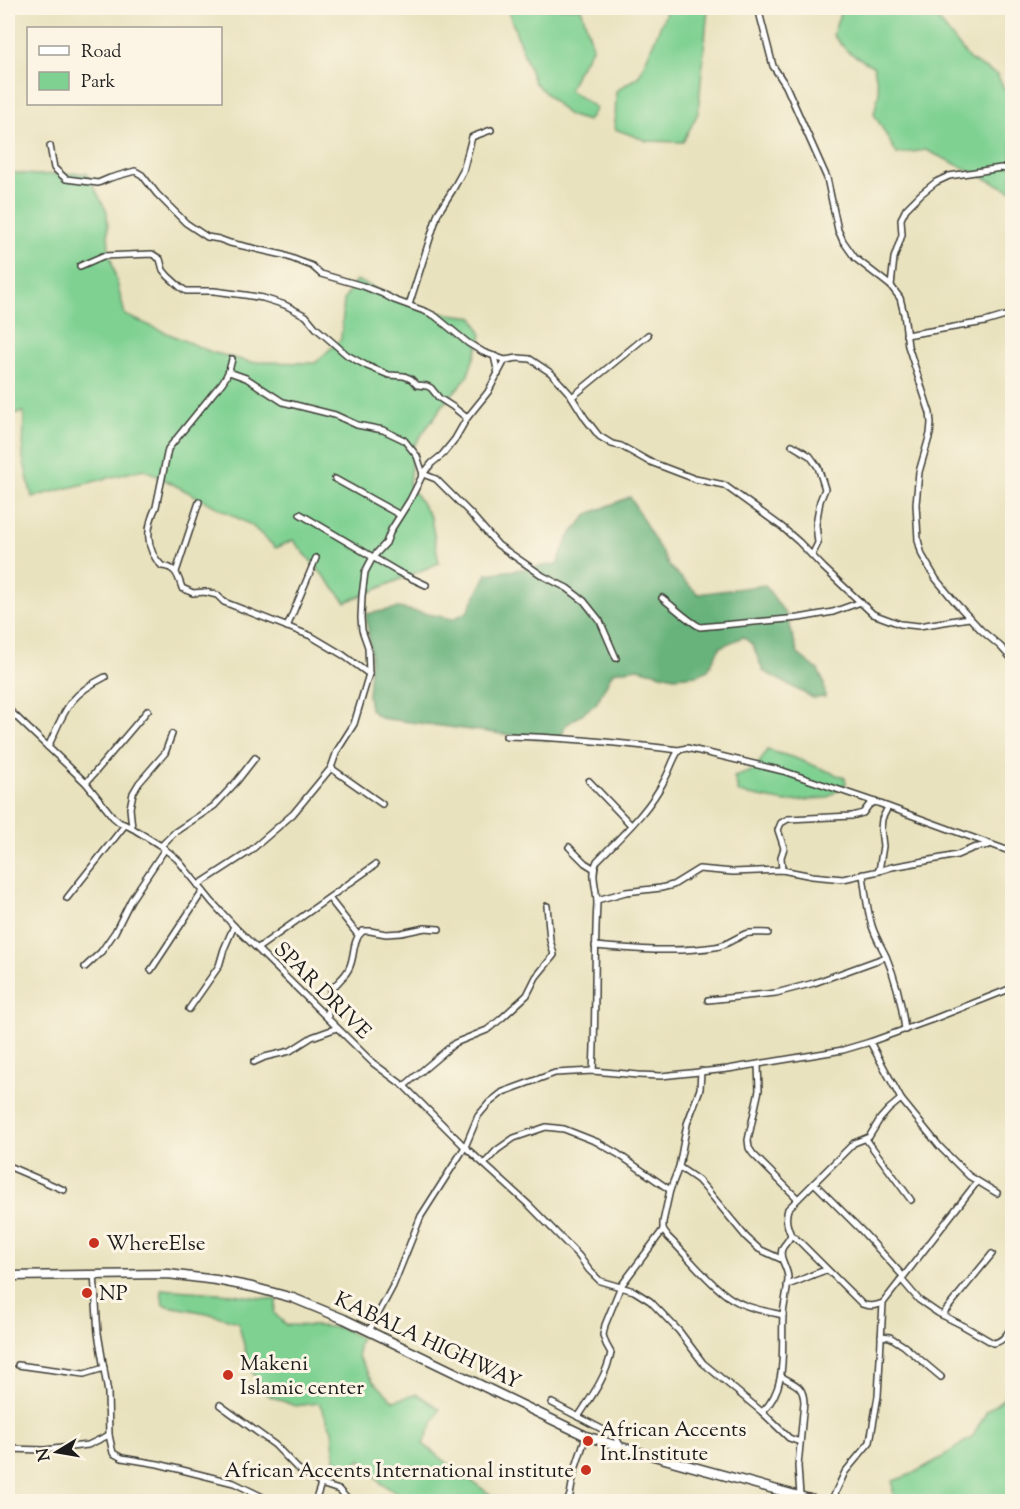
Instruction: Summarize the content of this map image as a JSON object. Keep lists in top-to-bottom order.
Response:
{
  "streets": {
    "main road": ["KABALA HIGHWAY"],
    "street": ["SPAR DRIVE"]
  },
  "places": [
    "WhereElse",
    "NP",
    "Makeni Islamic center",
    "African Accents Int.Institute",
    "African Accents International institute"
  ],
  "legend": ["Road", "Park"],
  "north": "left"
}
